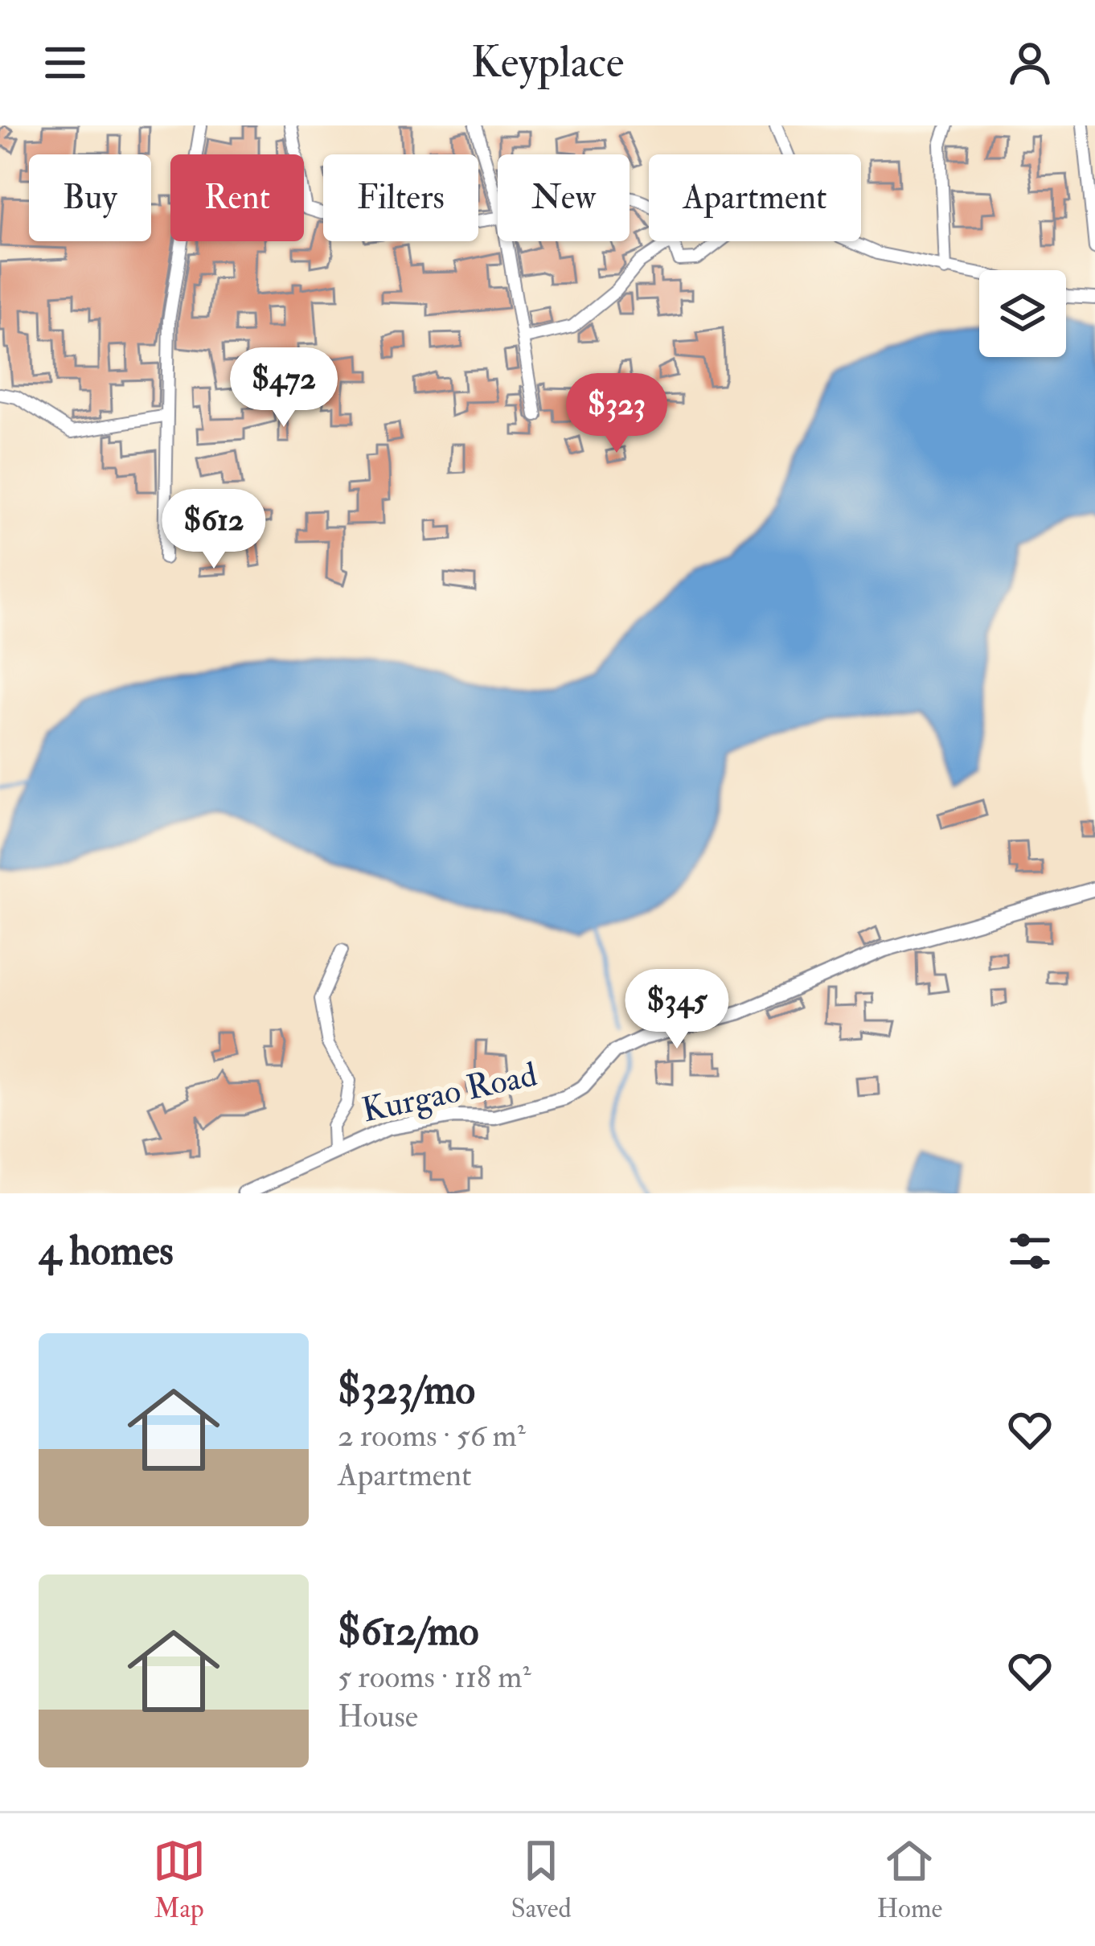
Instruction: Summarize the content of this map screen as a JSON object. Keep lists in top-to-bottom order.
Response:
{
  "streets": {
    "street": ["Kurgao Road"]
  },
  "page": {
    "header": "Keyplace",
    "chip": [
      "Buy",
      "Rent",
      "Filters",
      "New",
      "Apartment"
    ],
    "price": [
      "$472",
      "$323",
      "$612",
      "$345"
    ],
    "heading": "4 homes",
    "list": [
      {
        "name": "$323/mo",
        "note": "2 rooms · 56 m² · Apartment"
      },
      {
        "name": "$612/mo",
        "note": "5 rooms · 118 m² · House"
      }
    ],
    "tabs": ["Map", "Saved", "Home"]
  }
}
